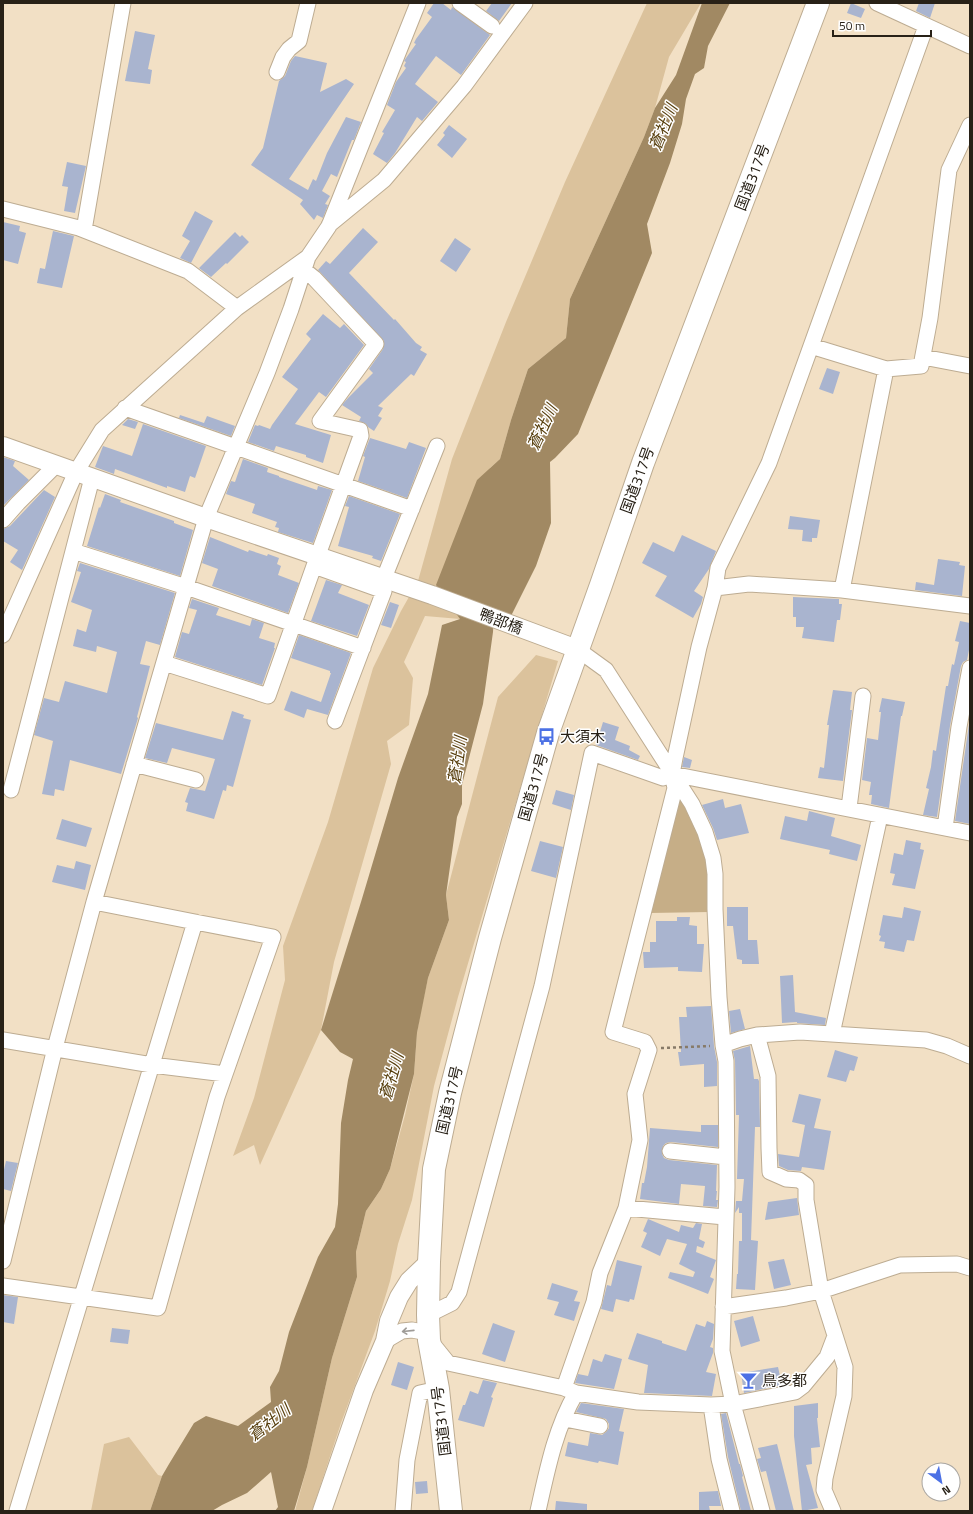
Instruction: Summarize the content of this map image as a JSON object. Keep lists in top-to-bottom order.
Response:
{
  "streets": {
    "highway": ["国道317号"],
    "street": ["鴨部橋"]
  },
  "crossings": [
    ["国道317号", "鴨部橋"]
  ],
  "water": ["蒼社川"],
  "places": {
    "bus stop": ["大須木"],
    "bar": ["鳥多都"]
  },
  "scale_bar": "50 m",
  "north": "bottom right"
}
